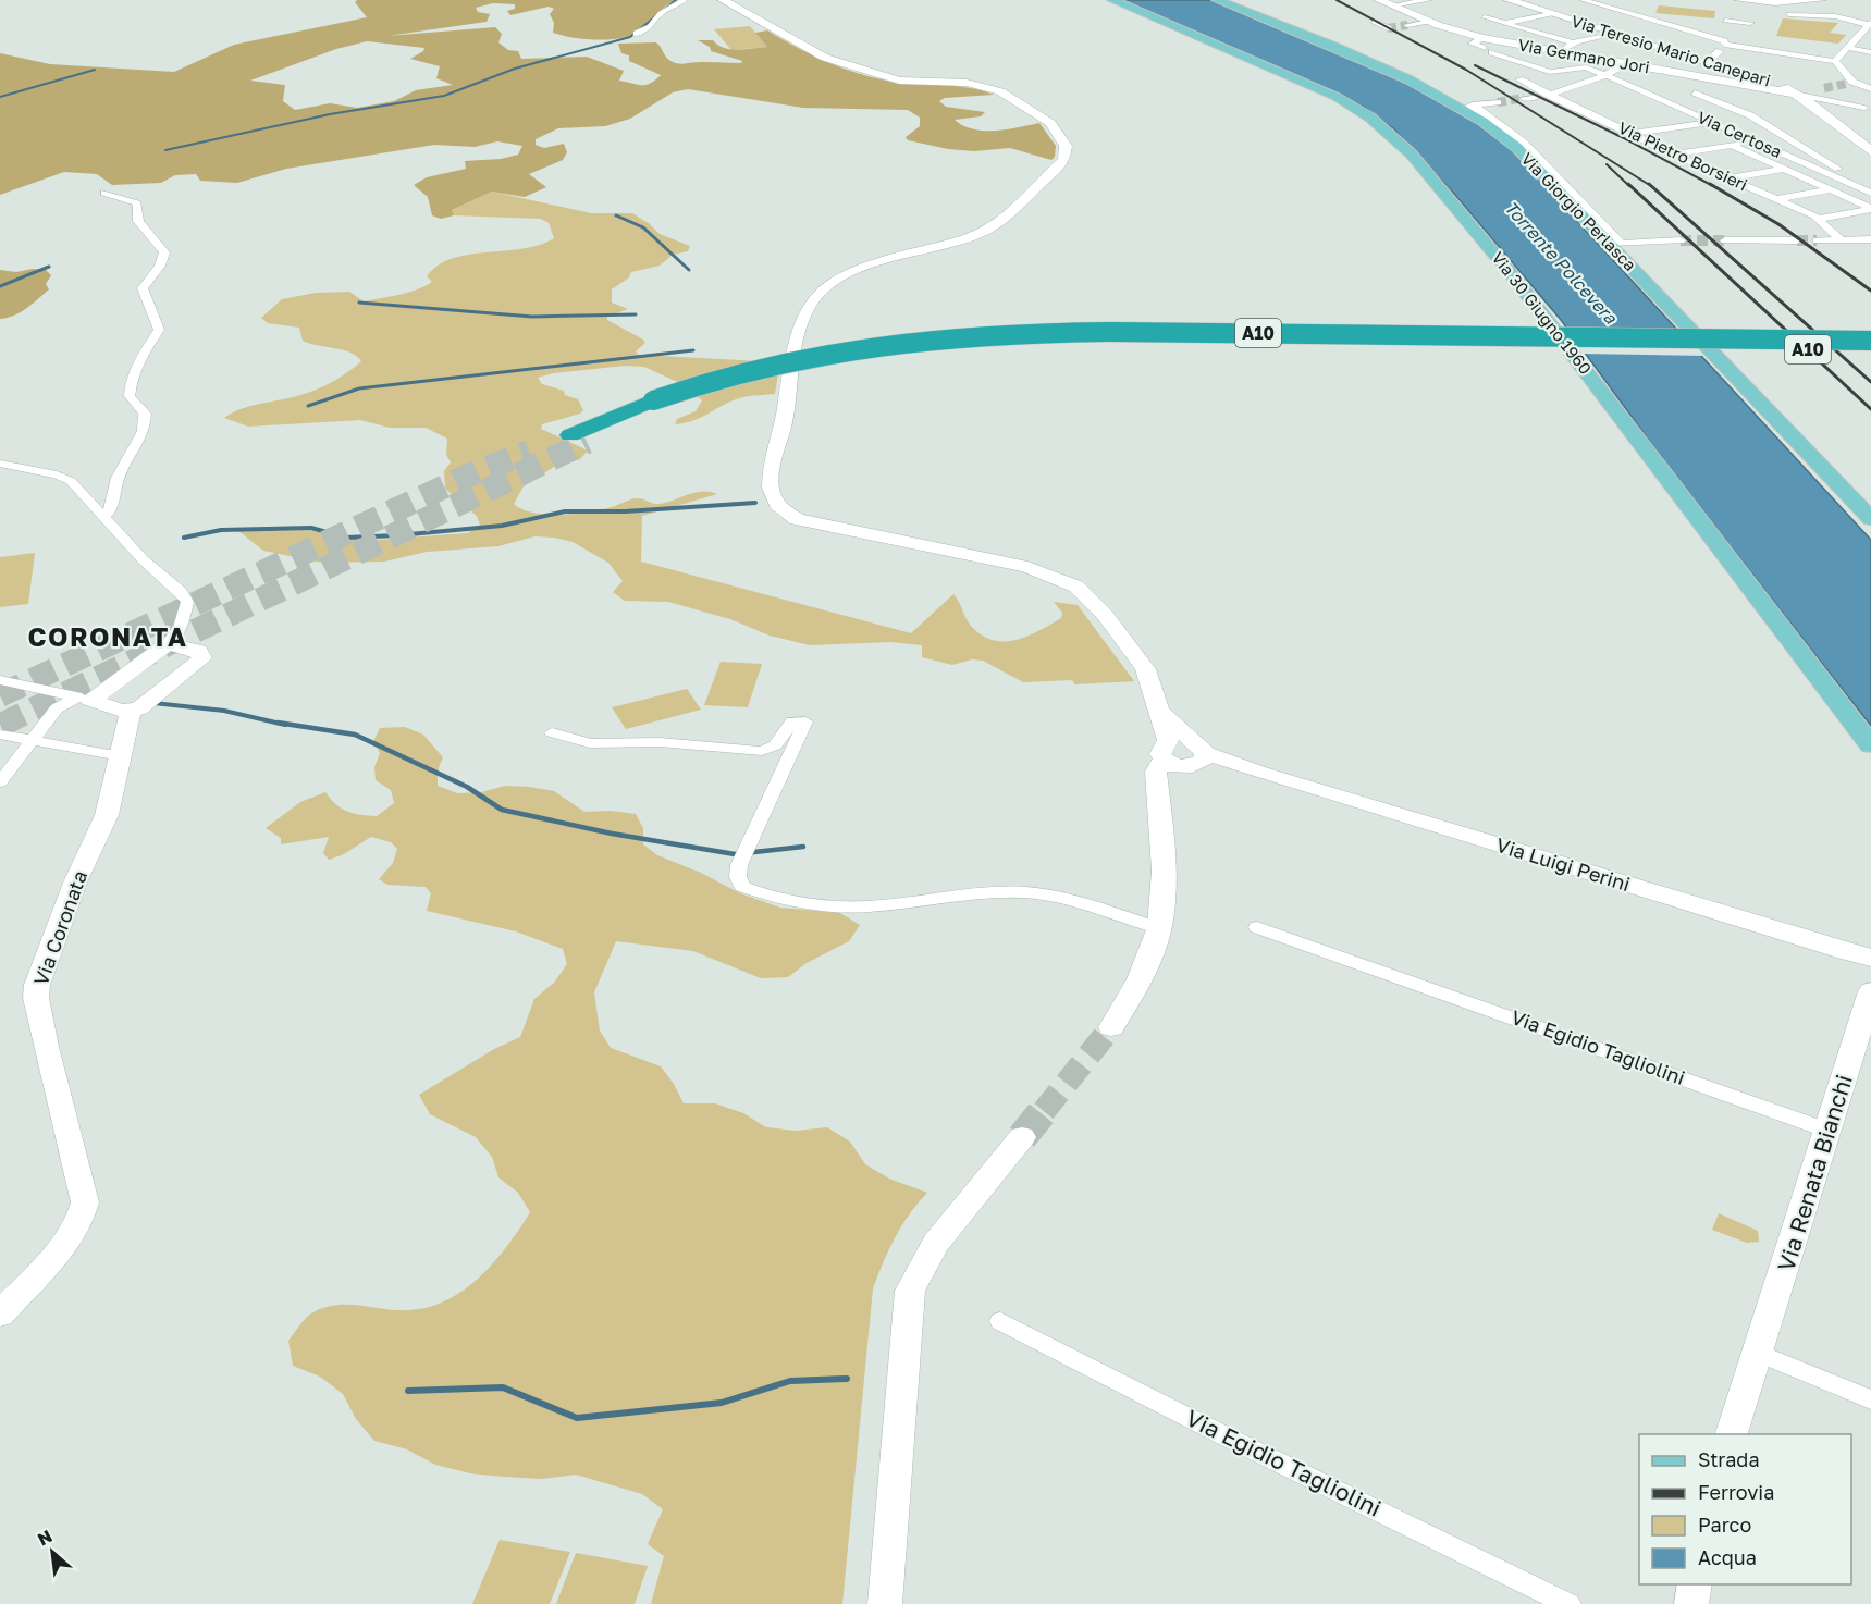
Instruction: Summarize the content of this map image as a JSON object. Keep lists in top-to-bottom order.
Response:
{
  "streets": {
    "highway": ["A10"],
    "main road": [
      "Via Teresio Mario Canepari",
      "Via Germano Jori",
      "Via Giorgio Perlasca",
      "Via 30 Giugno 1960",
      "Via Luigi Perini",
      "Via Coronata",
      "Via Renata Bianchi"
    ],
    "street": ["Via Certosa", "Via Pietro Borsieri", "Via Egidio Tagliolini"]
  },
  "crossings": [
    ["Via Teresio Mario Canepari", "Via Germano Jori"],
    ["Via Egidio Tagliolini", "Via Renata Bianchi"]
  ],
  "districts": ["CORONATA"],
  "water": ["Torrente Polcevera"],
  "legend": [
    "Strada",
    "Ferrovia",
    "Parco",
    "Acqua"
  ],
  "north": "top left"
}
